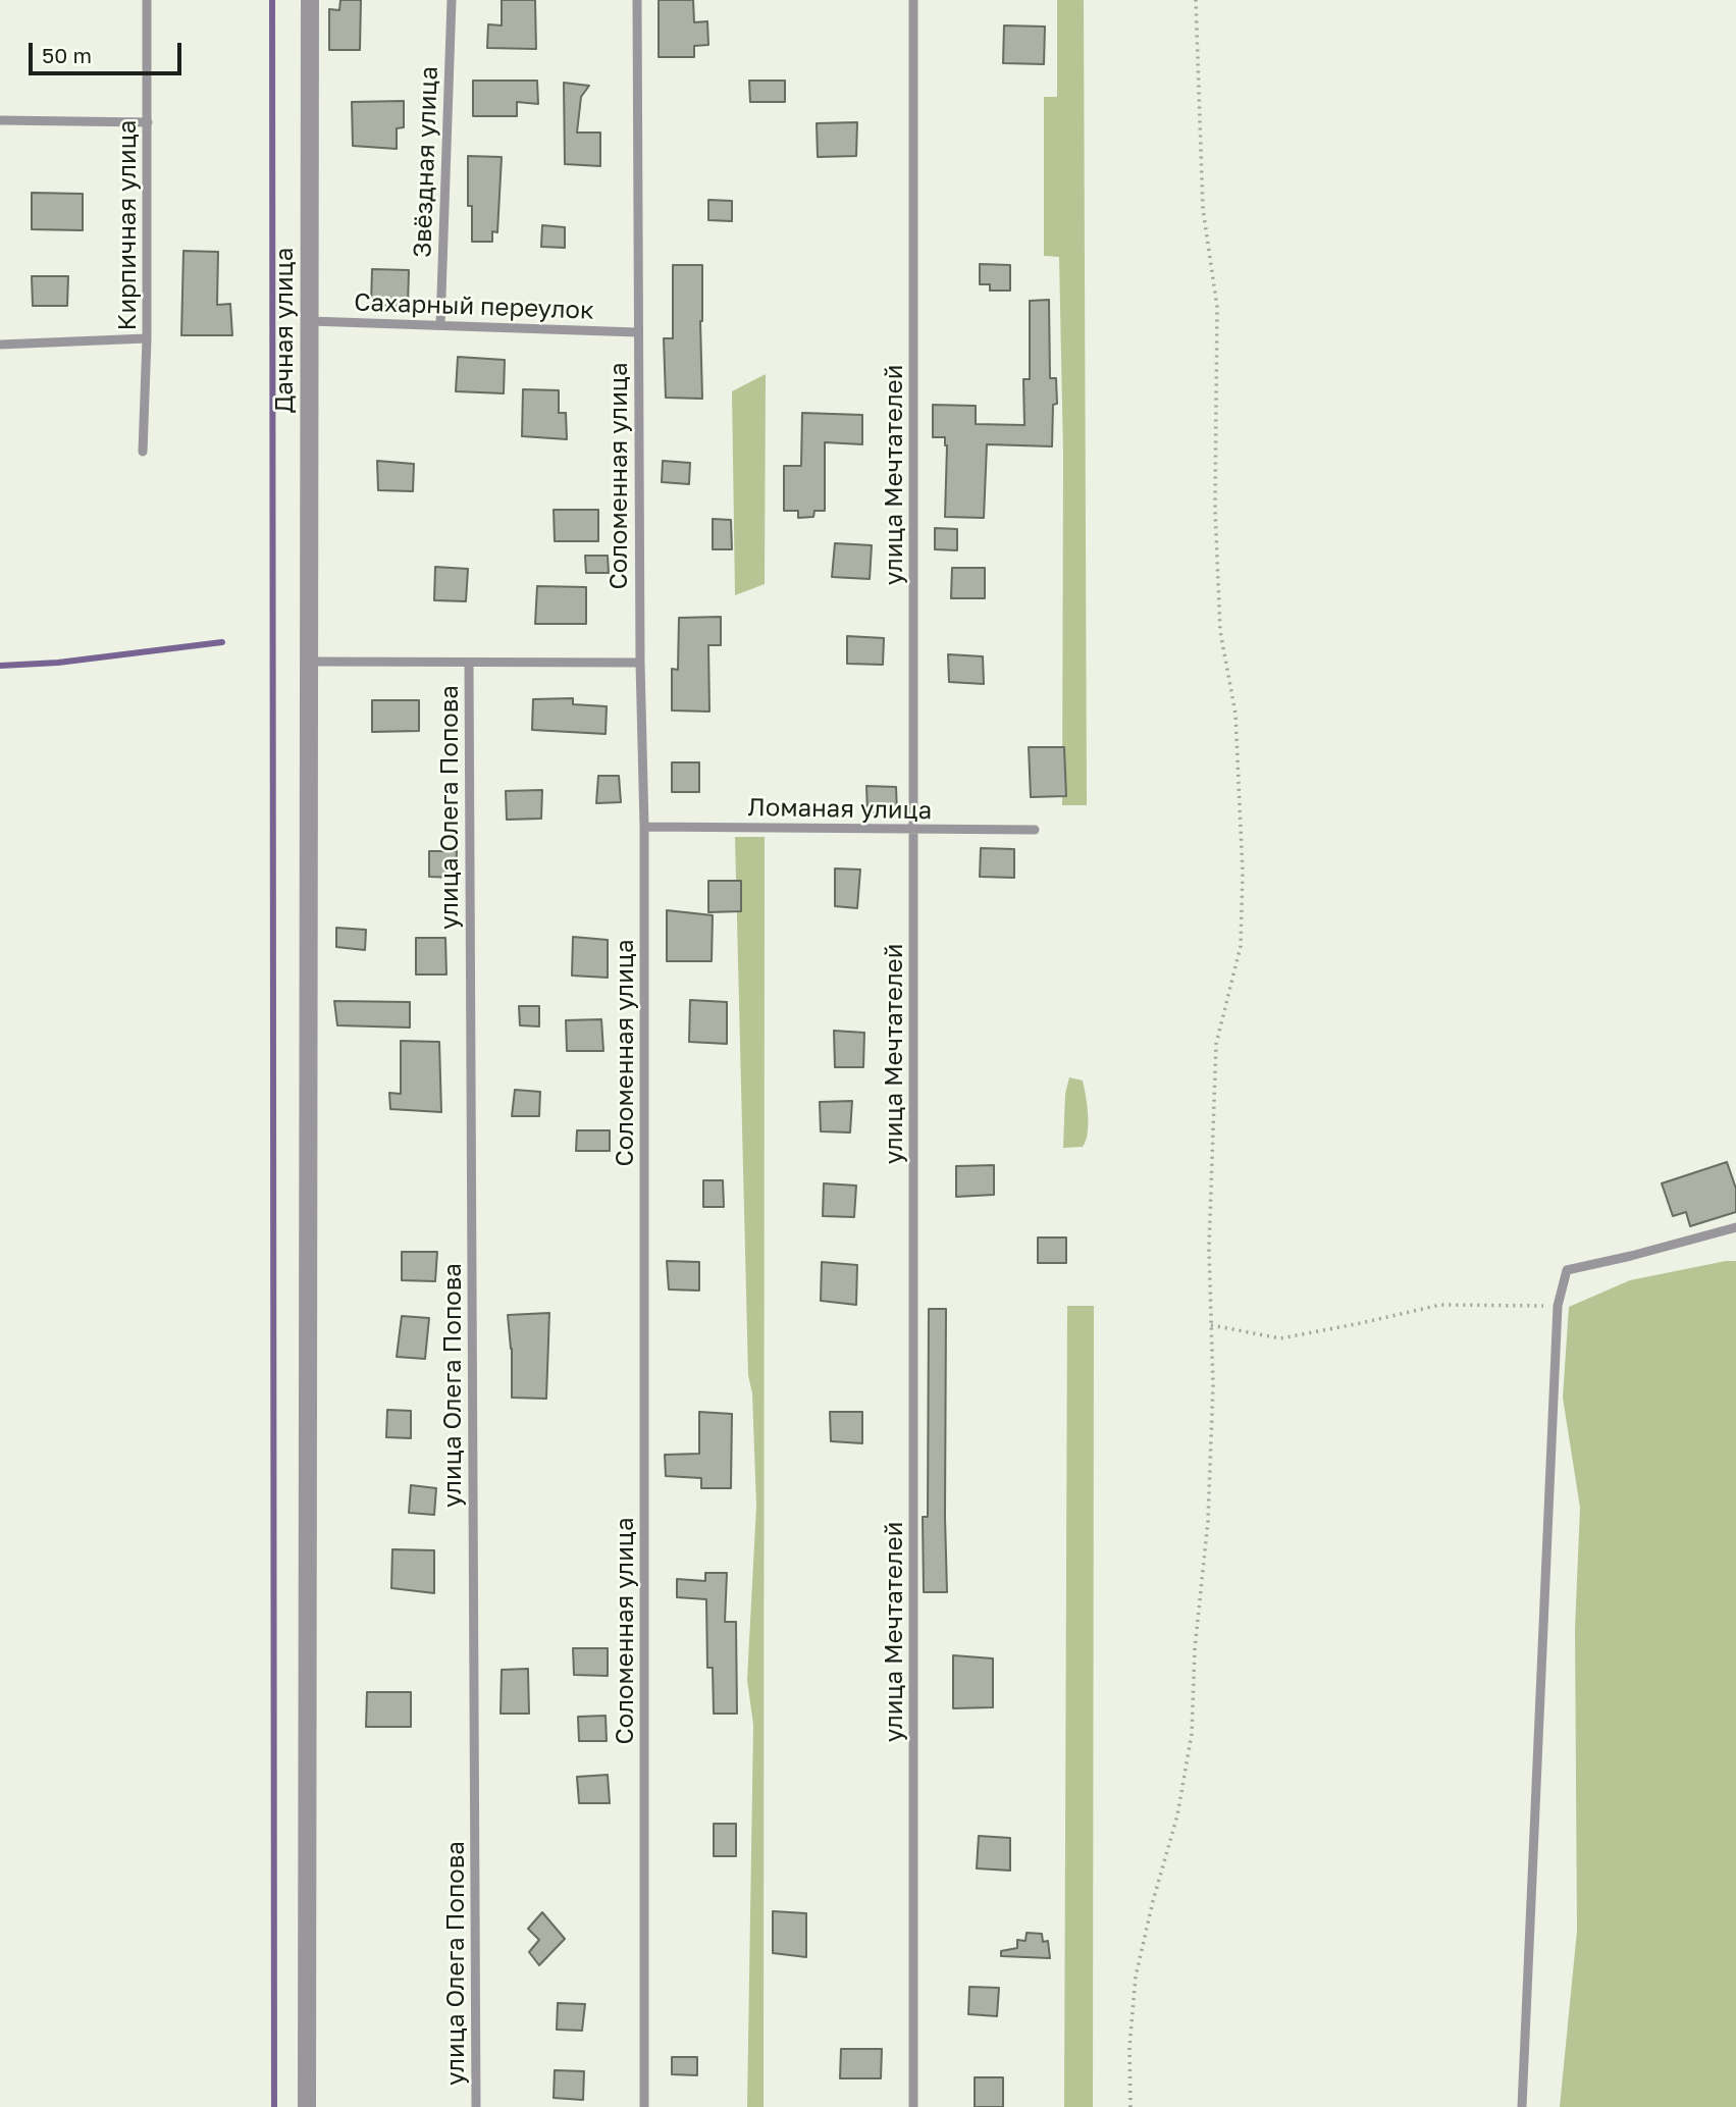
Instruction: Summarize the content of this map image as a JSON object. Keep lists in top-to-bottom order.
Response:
{
  "streets": {
    "street": ["Дачная улица"],
    "lane": [
      "Звёздная улица",
      "Кирпичная улица",
      "Сахарный переулок",
      "улица Мечтателей",
      "Соломенная улица",
      "улица Олега Попова",
      "Ломаная улица"
    ]
  },
  "crossings": [
    ["Звёздная улица", "Сахарный переулок"],
    ["Сахарный переулок", "Дачная улица"],
    ["Сахарный переулок", "Соломенная улица"],
    ["улица Мечтателей", "Ломаная улица"],
    ["Соломенная улица", "Ломаная улица"]
  ],
  "scale_bar": "50 m"
}
